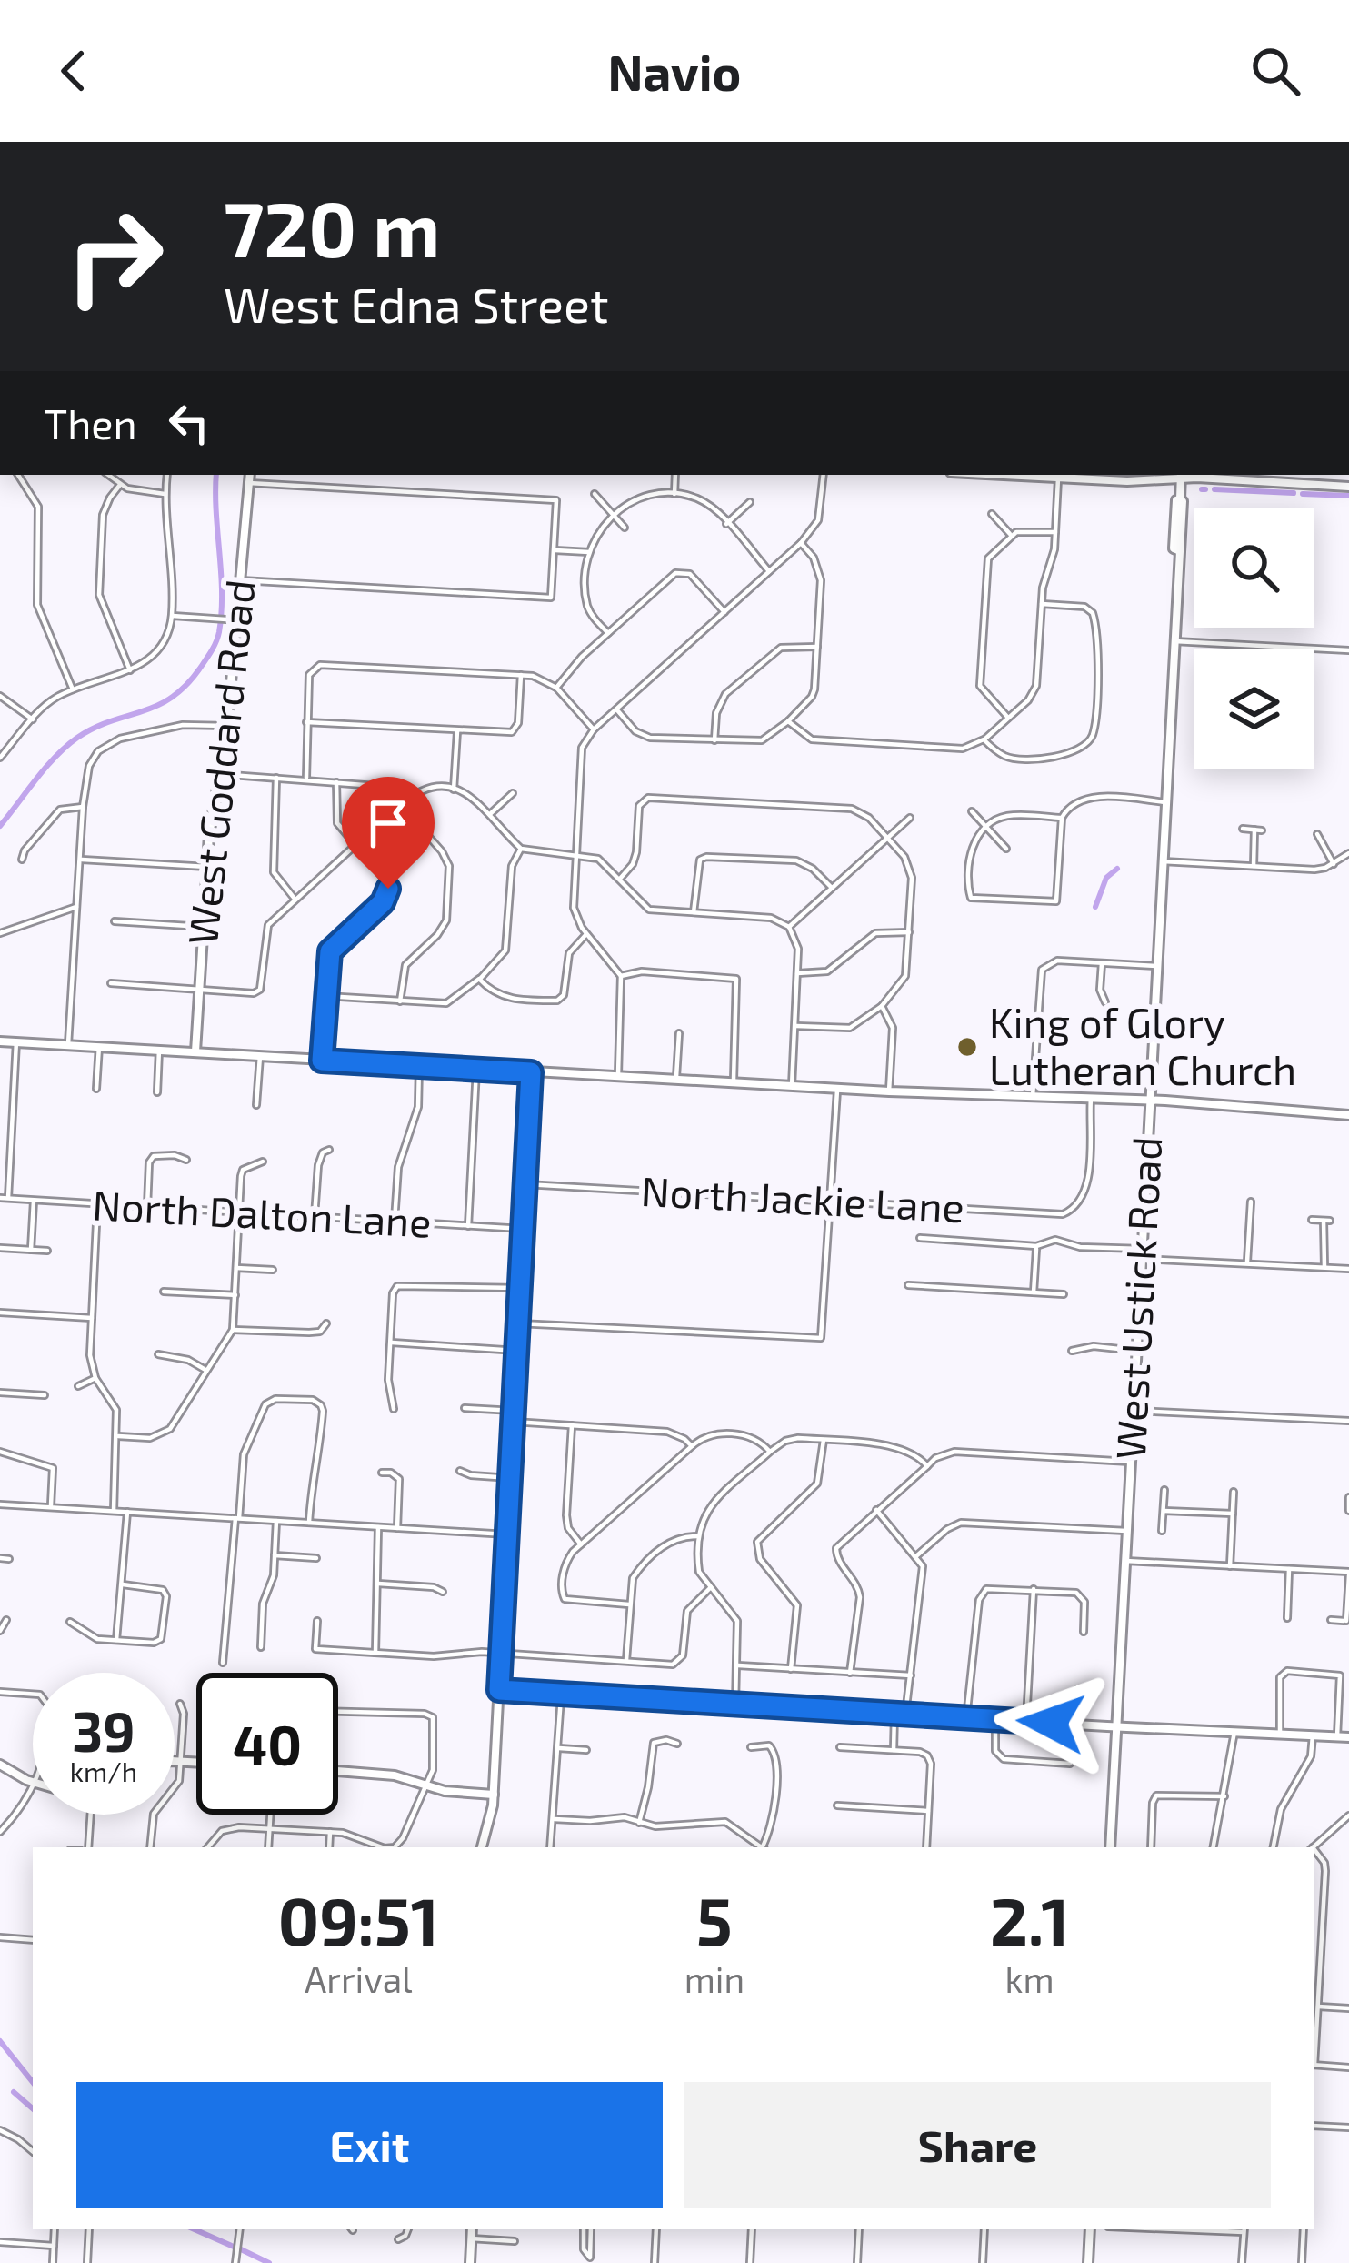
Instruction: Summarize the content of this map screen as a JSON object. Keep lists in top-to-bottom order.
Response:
{
  "streets": {
    "main road": ["West Goddard Road", "West Ustick Road"],
    "street": ["North Jackie Lane", "North Dalton Lane"]
  },
  "places": ["King of Glory Lutheran Church"],
  "page": {
    "header": "Navio",
    "turn": ["720 m", "West Edna Street"],
    "then": "Then",
    "speed": "39 km/h",
    "limit": "40",
    "eta": [
      "09:51",
      "Arrival",
      "5",
      "min",
      "2.1",
      "km"
    ],
    "buttons": ["Exit", "Share"]
  }
}
